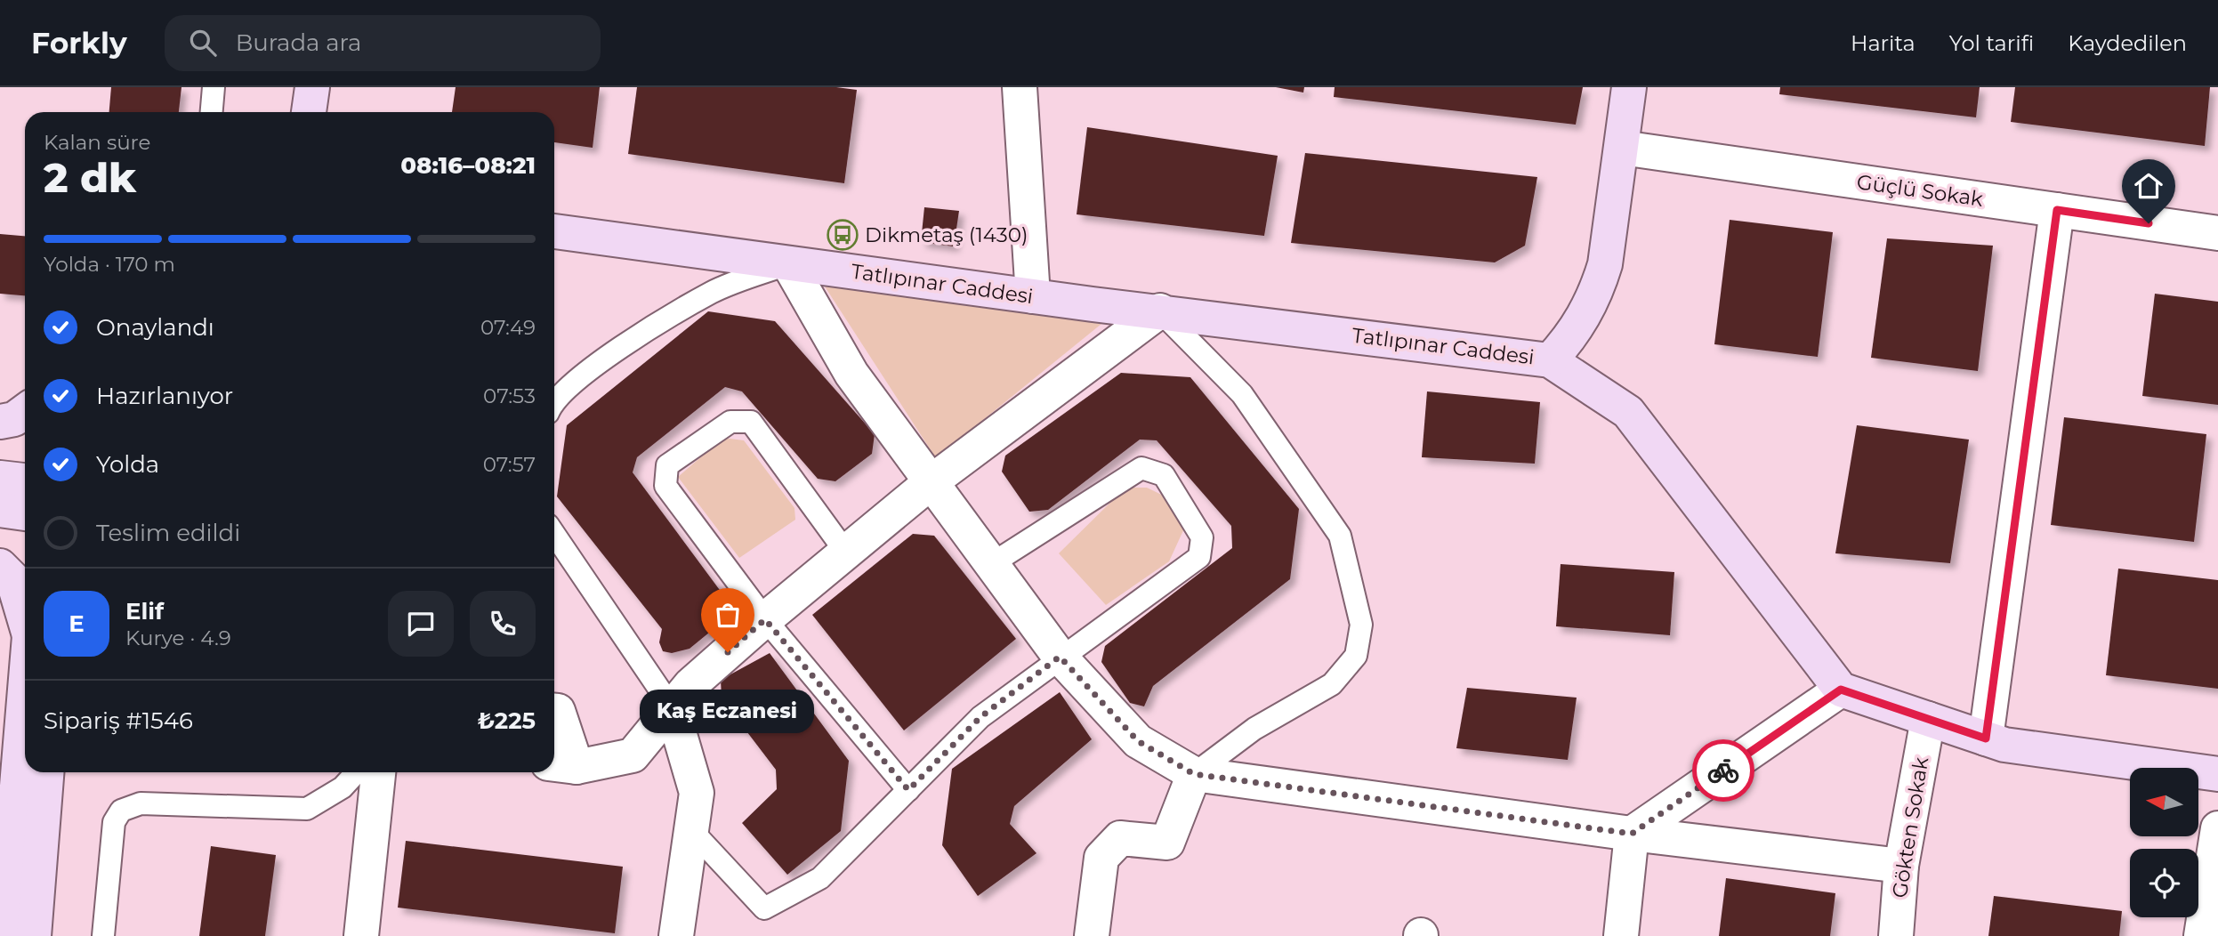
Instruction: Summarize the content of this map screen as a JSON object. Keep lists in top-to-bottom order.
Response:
{
  "streets": {
    "street": ["Güçlü Sokak", "Tatlıpınar Caddesi", "Gökten Sokak"]
  },
  "places": {
    "bus stop": ["Dikmetaş (1430)"],
    "other": ["Kaş Eczanesi"]
  },
  "north": "left",
  "page": {
    "header": "Forkly",
    "search": "Burada ara",
    "nav": ["Harita", "Yol tarifi", "Kaydedilen"],
    "heading": ["2 dk", "Kalan süre", "08:16–08:21"],
    "panel": [
      "Elif",
      "Kurye · 4.9",
      "Sipariş #1546",
      "₺225"
    ],
    "bar": "Yolda · 170 m",
    "list": [
      ["Onaylandı", "07:49"],
      ["Hazırlanıyor", "07:53"],
      ["Yolda", "07:57"],
      "Teslim edildi"
    ],
    "round": "E",
    "bubble": "Kaş Eczanesi"
  }
}
